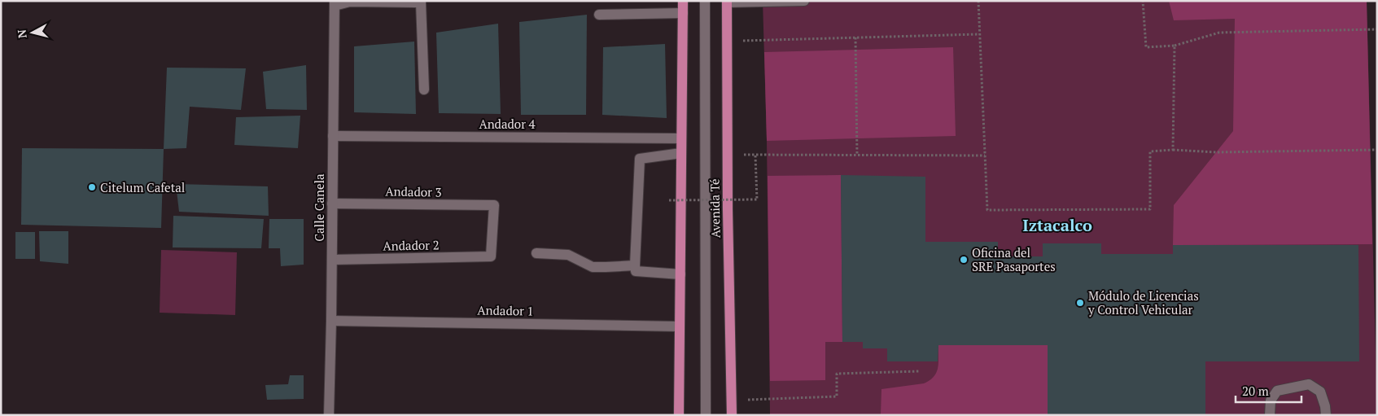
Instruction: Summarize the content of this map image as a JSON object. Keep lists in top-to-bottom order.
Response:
{
  "streets": {
    "main road": ["Avenida Té"],
    "street": [
      "Andador 4",
      "Andador 3",
      "Calle Canela",
      "Andador 2",
      "Andador 1"
    ]
  },
  "crossings": [
    ["Andador 4", "Calle Canela"],
    ["Andador 3", "Calle Canela"],
    ["Andador 3", "Andador 2"],
    ["Calle Canela", "Andador 2"],
    ["Calle Canela", "Andador 1"]
  ],
  "districts": ["Iztacalco"],
  "places": ["Citelum Cafetal", "Oficina del SRE Pasaportes", "Módulo de Licencias y Control Vehicular"],
  "scale_bar": "20 m",
  "north": "left"
}
